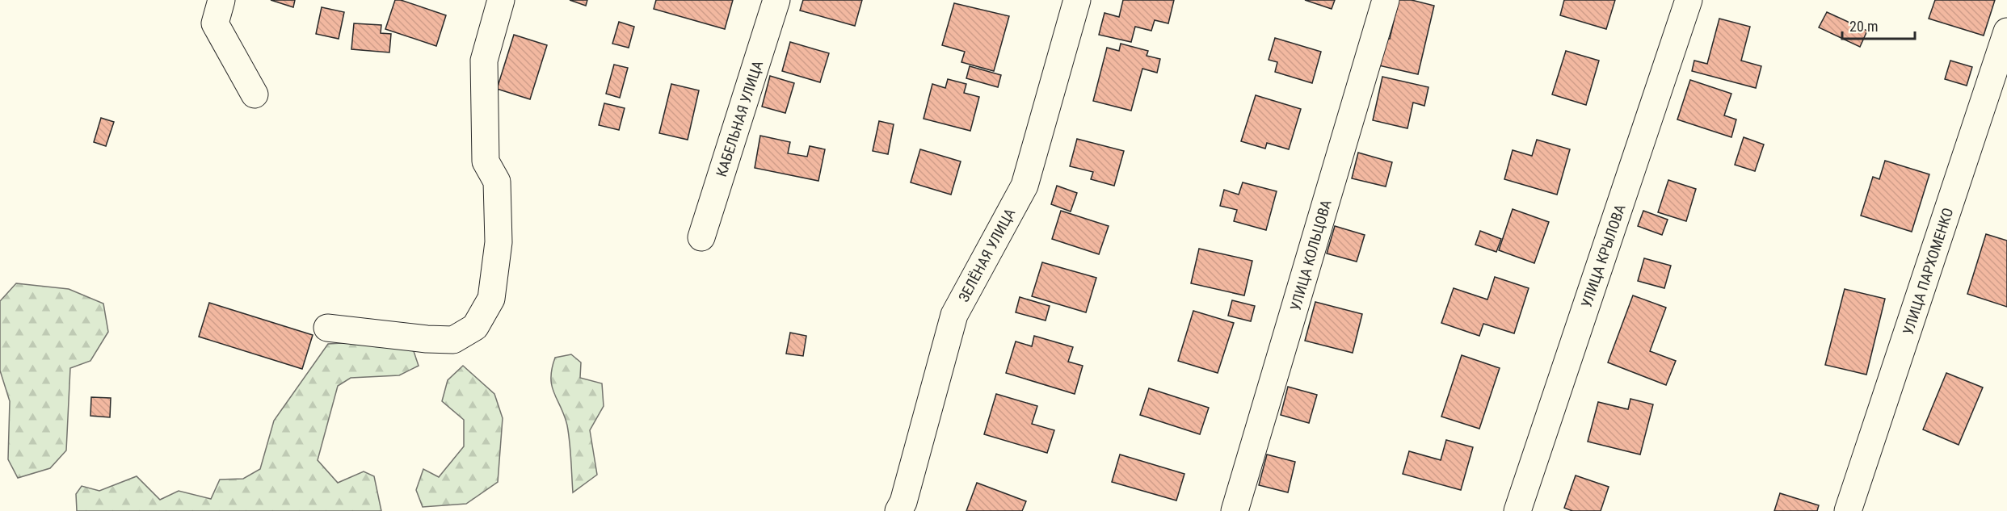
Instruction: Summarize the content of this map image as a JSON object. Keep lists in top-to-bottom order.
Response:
{
  "streets": {
    "street": [
      "КАБЕЛЬНАЯ УЛИЦА",
      "ЗЕЛЁНАЯ УЛИЦА",
      "УЛИЦА КОЛЬЦОВА",
      "УЛИЦА КРЫЛОВА",
      "УЛИЦА ПАРХОМЕНКО"
    ]
  },
  "scale_bar": "20 m"
}
